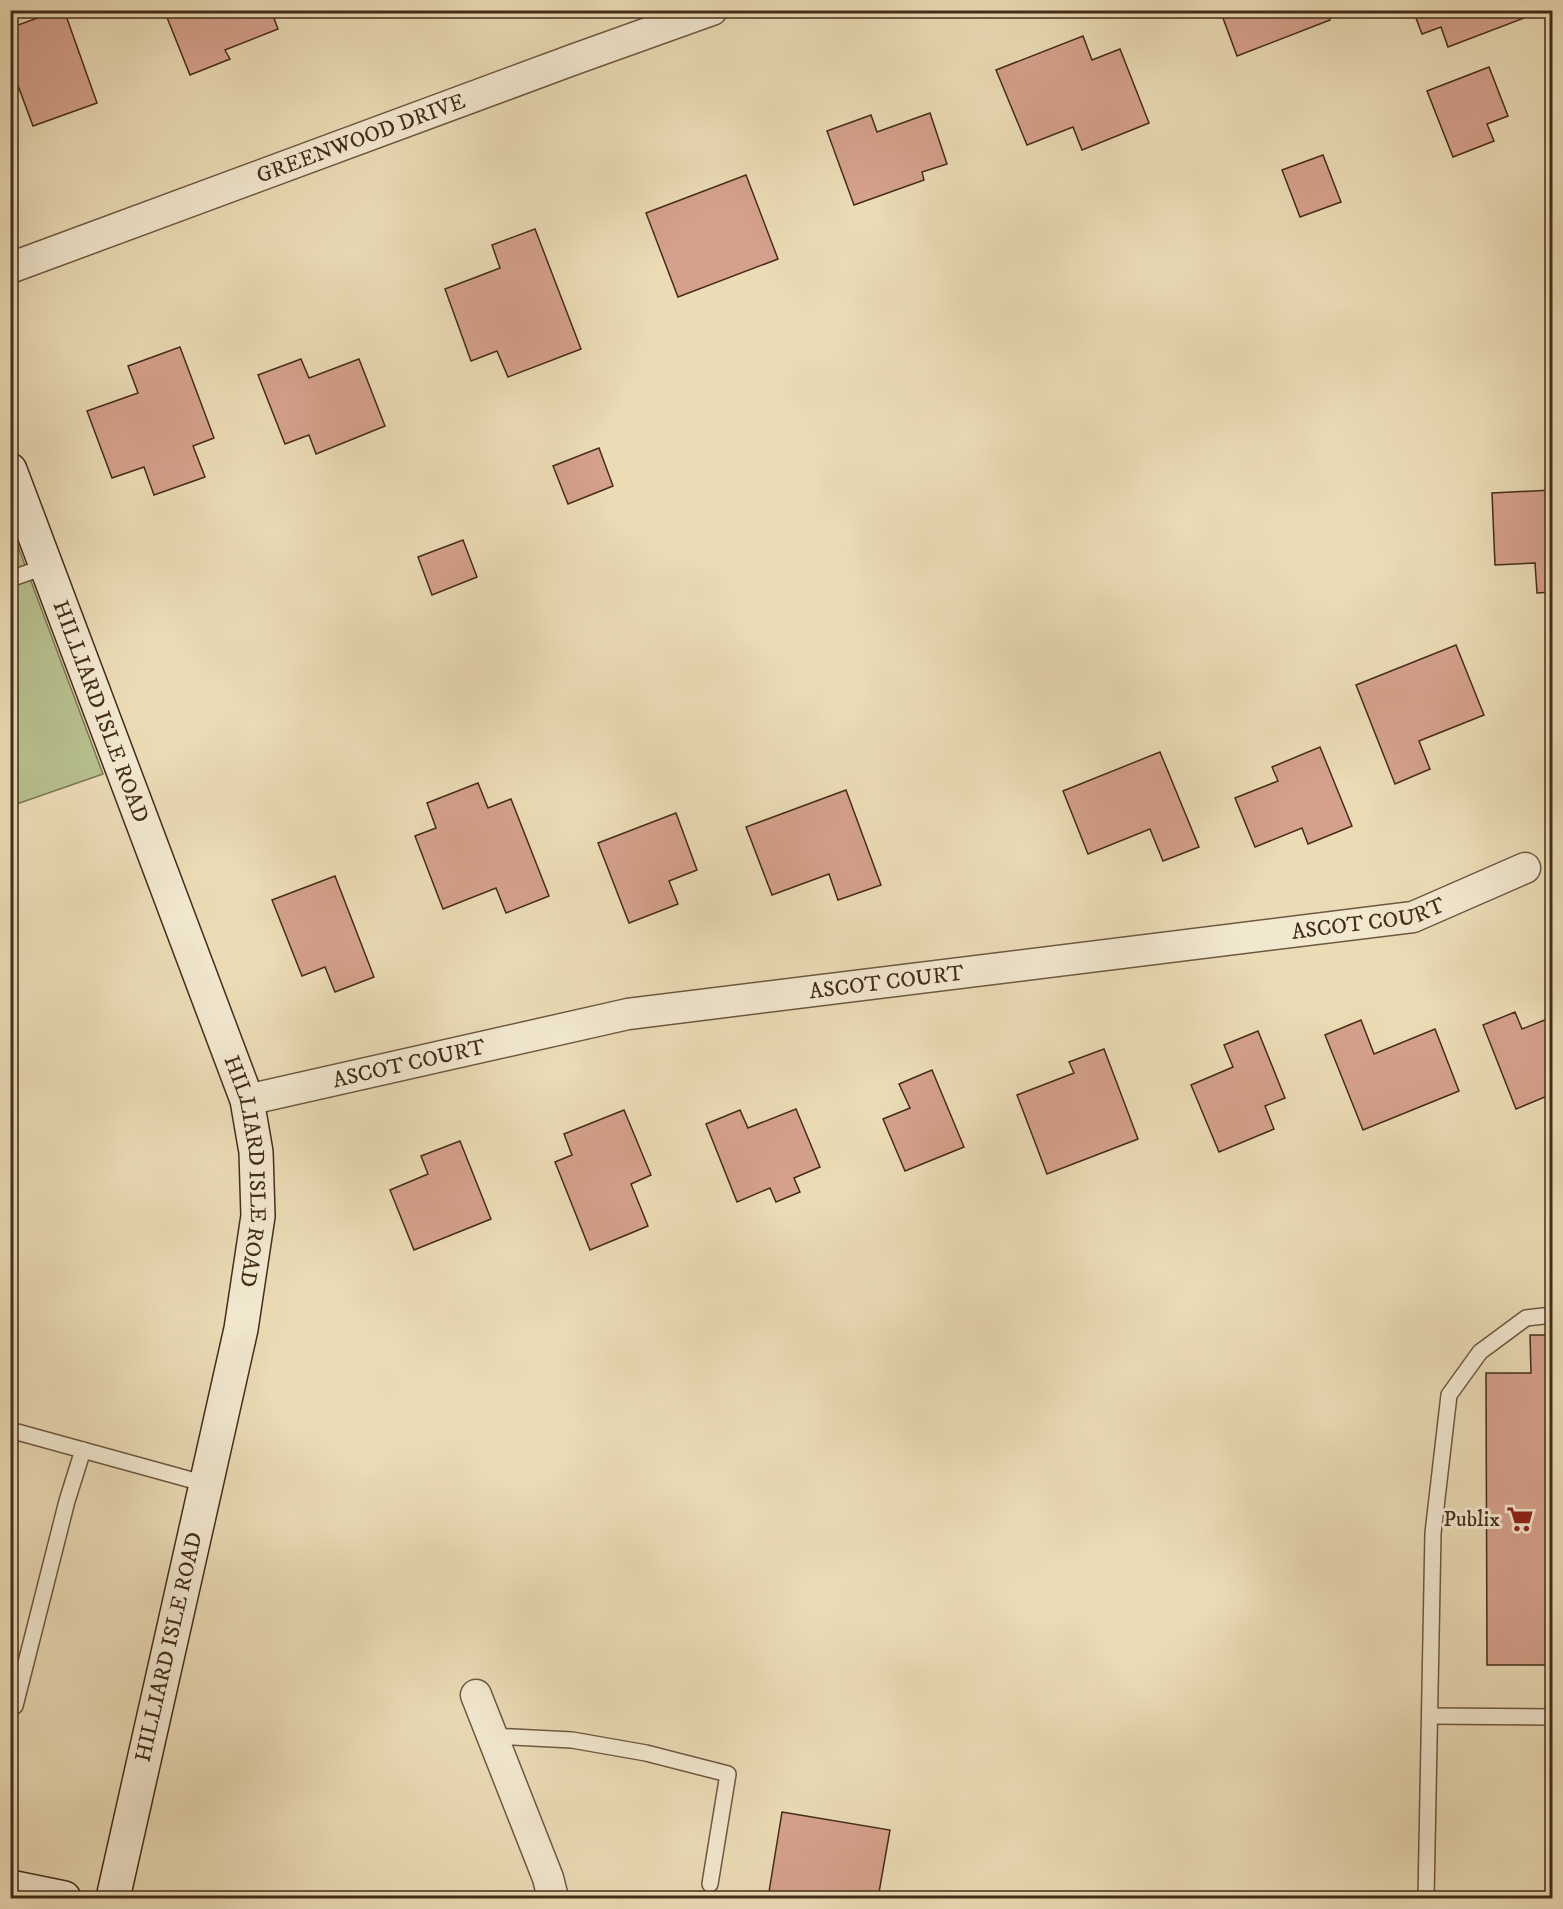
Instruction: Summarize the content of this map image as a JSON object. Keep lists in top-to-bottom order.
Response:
{
  "streets": {
    "street": ["GREENWOOD DRIVE", "HILLIARD ISLE ROAD", "ASCOT COURT"]
  },
  "crossings": [
    ["HILLIARD ISLE ROAD", "ASCOT COURT"]
  ],
  "places": {
    "supermarket": ["Publix"]
  }
}
